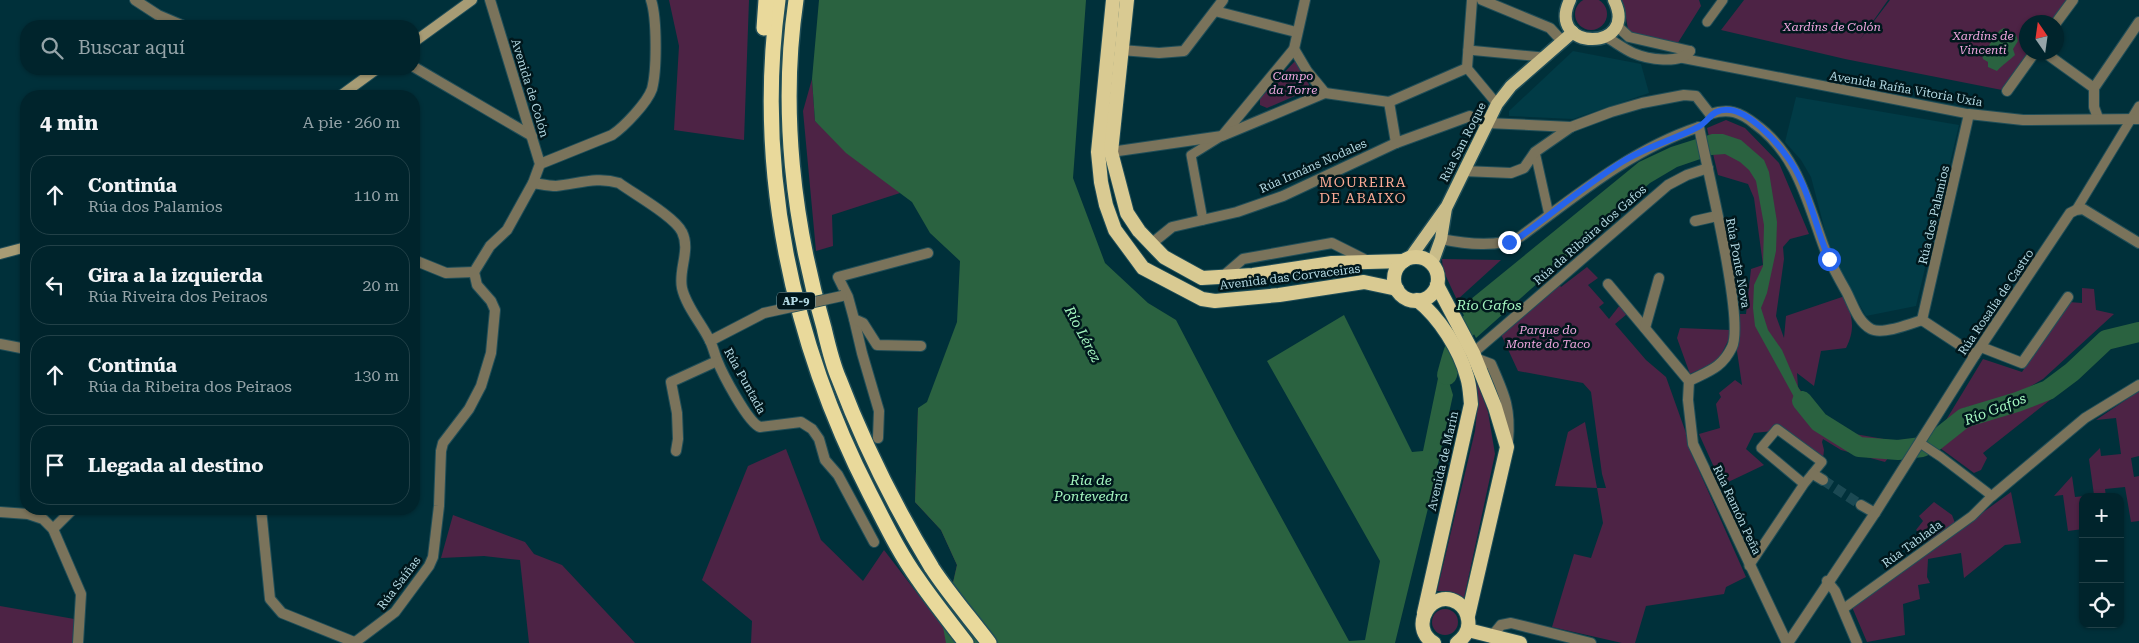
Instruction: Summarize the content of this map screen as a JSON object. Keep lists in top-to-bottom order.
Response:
{
  "streets": {
    "highway": ["Avenida das Corvaceiras", "AP-9", "Avenida de Marín"],
    "main road": ["Rúa San Roque"],
    "street": [
      "Avenida de Colón",
      "Avenida Raíña Vitoria Uxía",
      "Rúa Irmáns Nodales",
      "Rúa dos Palamios",
      "Rúa da Ribeira dos Gafos",
      "Rúa Ponte Nova",
      "Rúa Rosalía de Castro",
      "Rúa Puntada",
      "Rúa Ramón Peña",
      "Rúa Tablada",
      "Rúa Saíñas"
    ]
  },
  "crossings": [
    ["Avenida Raíña Vitoria Uxía", "Rúa dos Palamios"],
    ["Avenida Raíña Vitoria Uxía", "Rúa Rosalía de Castro"],
    ["Rúa San Roque", "Rúa Irmáns Nodales"],
    ["Rúa San Roque", "Avenida das Corvaceiras"],
    ["Rúa San Roque", "Avenida de Marín"],
    ["Rúa Irmáns Nodales", "Avenida das Corvaceiras"],
    ["Rúa da Ribeira dos Gafos", "Rúa Ponte Nova"],
    ["Rúa Ponte Nova", "Rúa Ramón Peña"],
    ["Avenida das Corvaceiras", "Avenida de Marín"],
    ["Rúa Rosalía de Castro", "Rúa Ramón Peña"]
  ],
  "districts": ["MOUREIRA DE ABAIXO"],
  "water": ["Río Gafos", "Río Lérez", "Ría de Pontevedra"],
  "parks": [
    "Xardíns de Colón",
    "Xardíns de Vincenti",
    "Campo da Torre",
    "Parque do Monte do Taco"
  ],
  "north": "top",
  "page": {
    "search": "Buscar aquí",
    "heading": ["4 min", "A pie · 260 m"],
    "list": [
      ["Continúa", "Rúa dos Palamios", "110 m"],
      ["Gira a la izquierda", "Rúa Riveira dos Peiraos", "20 m"],
      ["Continúa", "Rúa da Ribeira dos Peiraos", "130 m"],
      "Llegada al destino"
    ],
    "map_buttons": ["+", "−"]
  }
}
